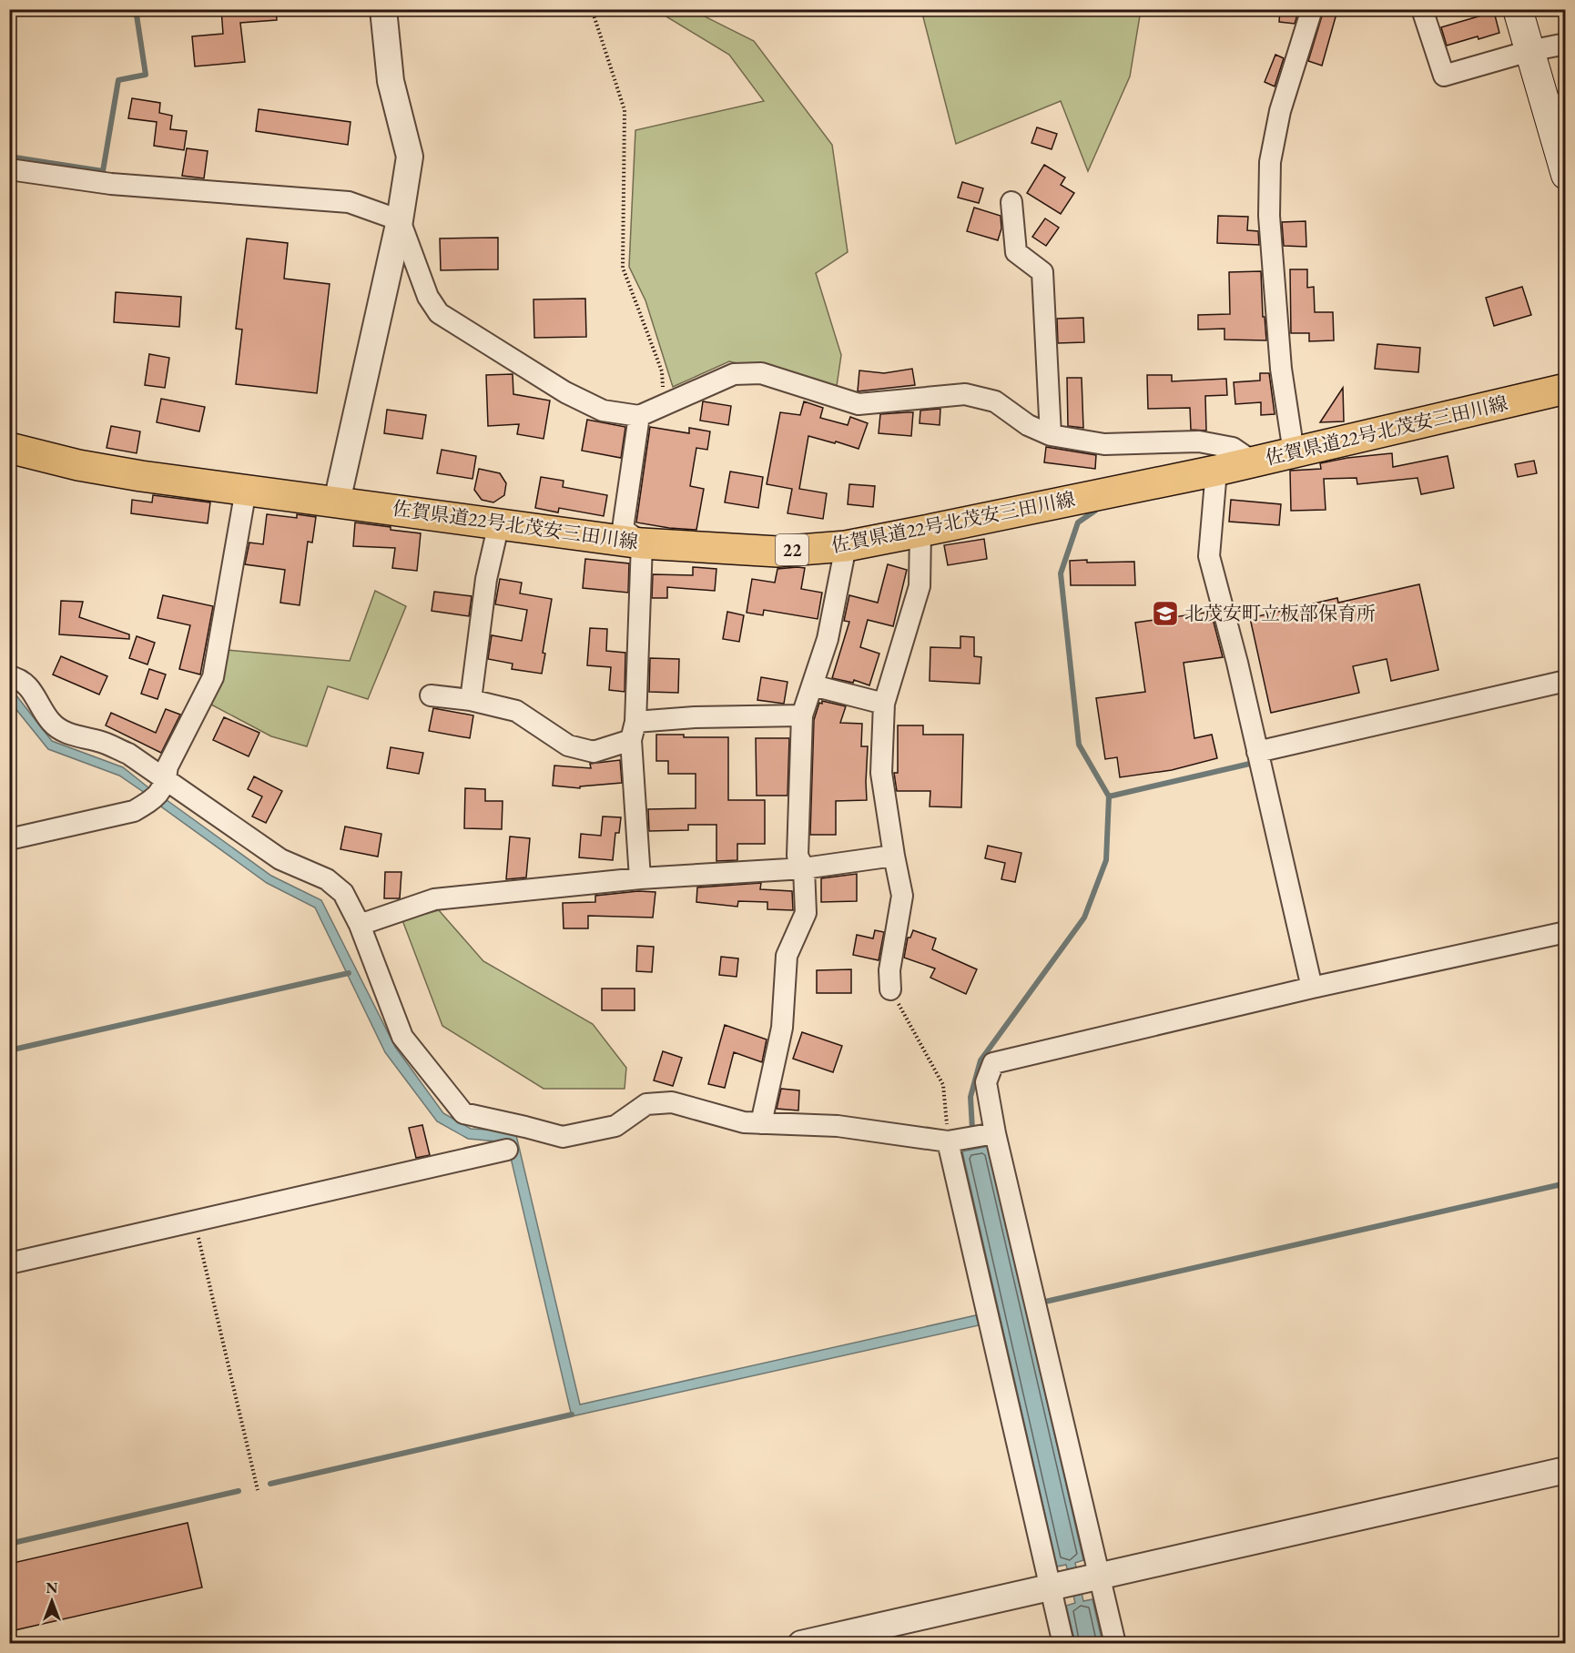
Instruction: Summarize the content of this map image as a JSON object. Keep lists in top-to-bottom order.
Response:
{
  "streets": {
    "main road": ["佐賀県道22号北茂安三田川線", "22"]
  },
  "places": {
    "school or university": ["北茂安町立板部保育所"]
  },
  "north": "top"
}
